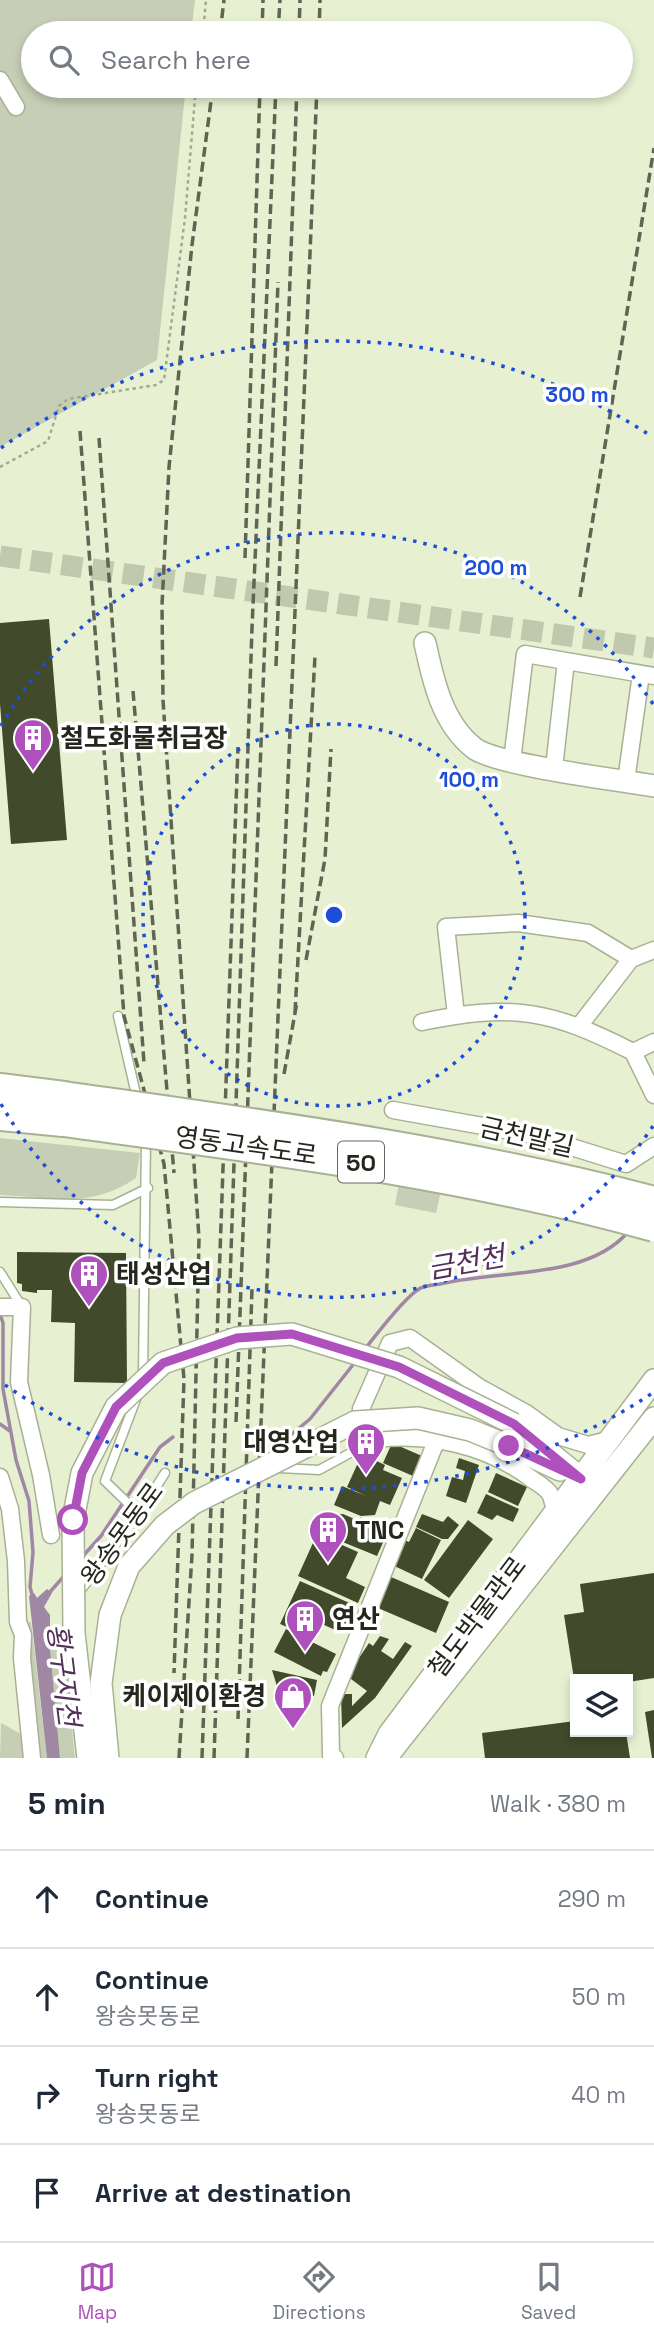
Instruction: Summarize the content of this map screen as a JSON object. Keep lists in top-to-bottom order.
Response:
{
  "streets": {
    "highway": ["영동고속도로", "50"],
    "street": ["금천말길", "철도박물관로"],
    "lane": ["왕송못동로"]
  },
  "water": ["금천천", "황구지천"],
  "places": {
    "building": [
      "철도화물취급장",
      "태성산업",
      "대영산업",
      "TNC",
      "연산"
    ],
    "shop": ["케이제이환경"]
  },
  "page": {
    "search": "Search here",
    "heading": ["5 min", "Walk · 380 m"],
    "list": [
      ["Continue", "290 m"],
      ["Continue", "왕송못동로", "50 m"],
      ["Turn right", "왕송못동로", "40 m"],
      "Arrive at destination"
    ],
    "nav": ["Map", "Directions", "Saved"]
  },
  "rings": ["300 m", "200 m", "100 m"]
}
